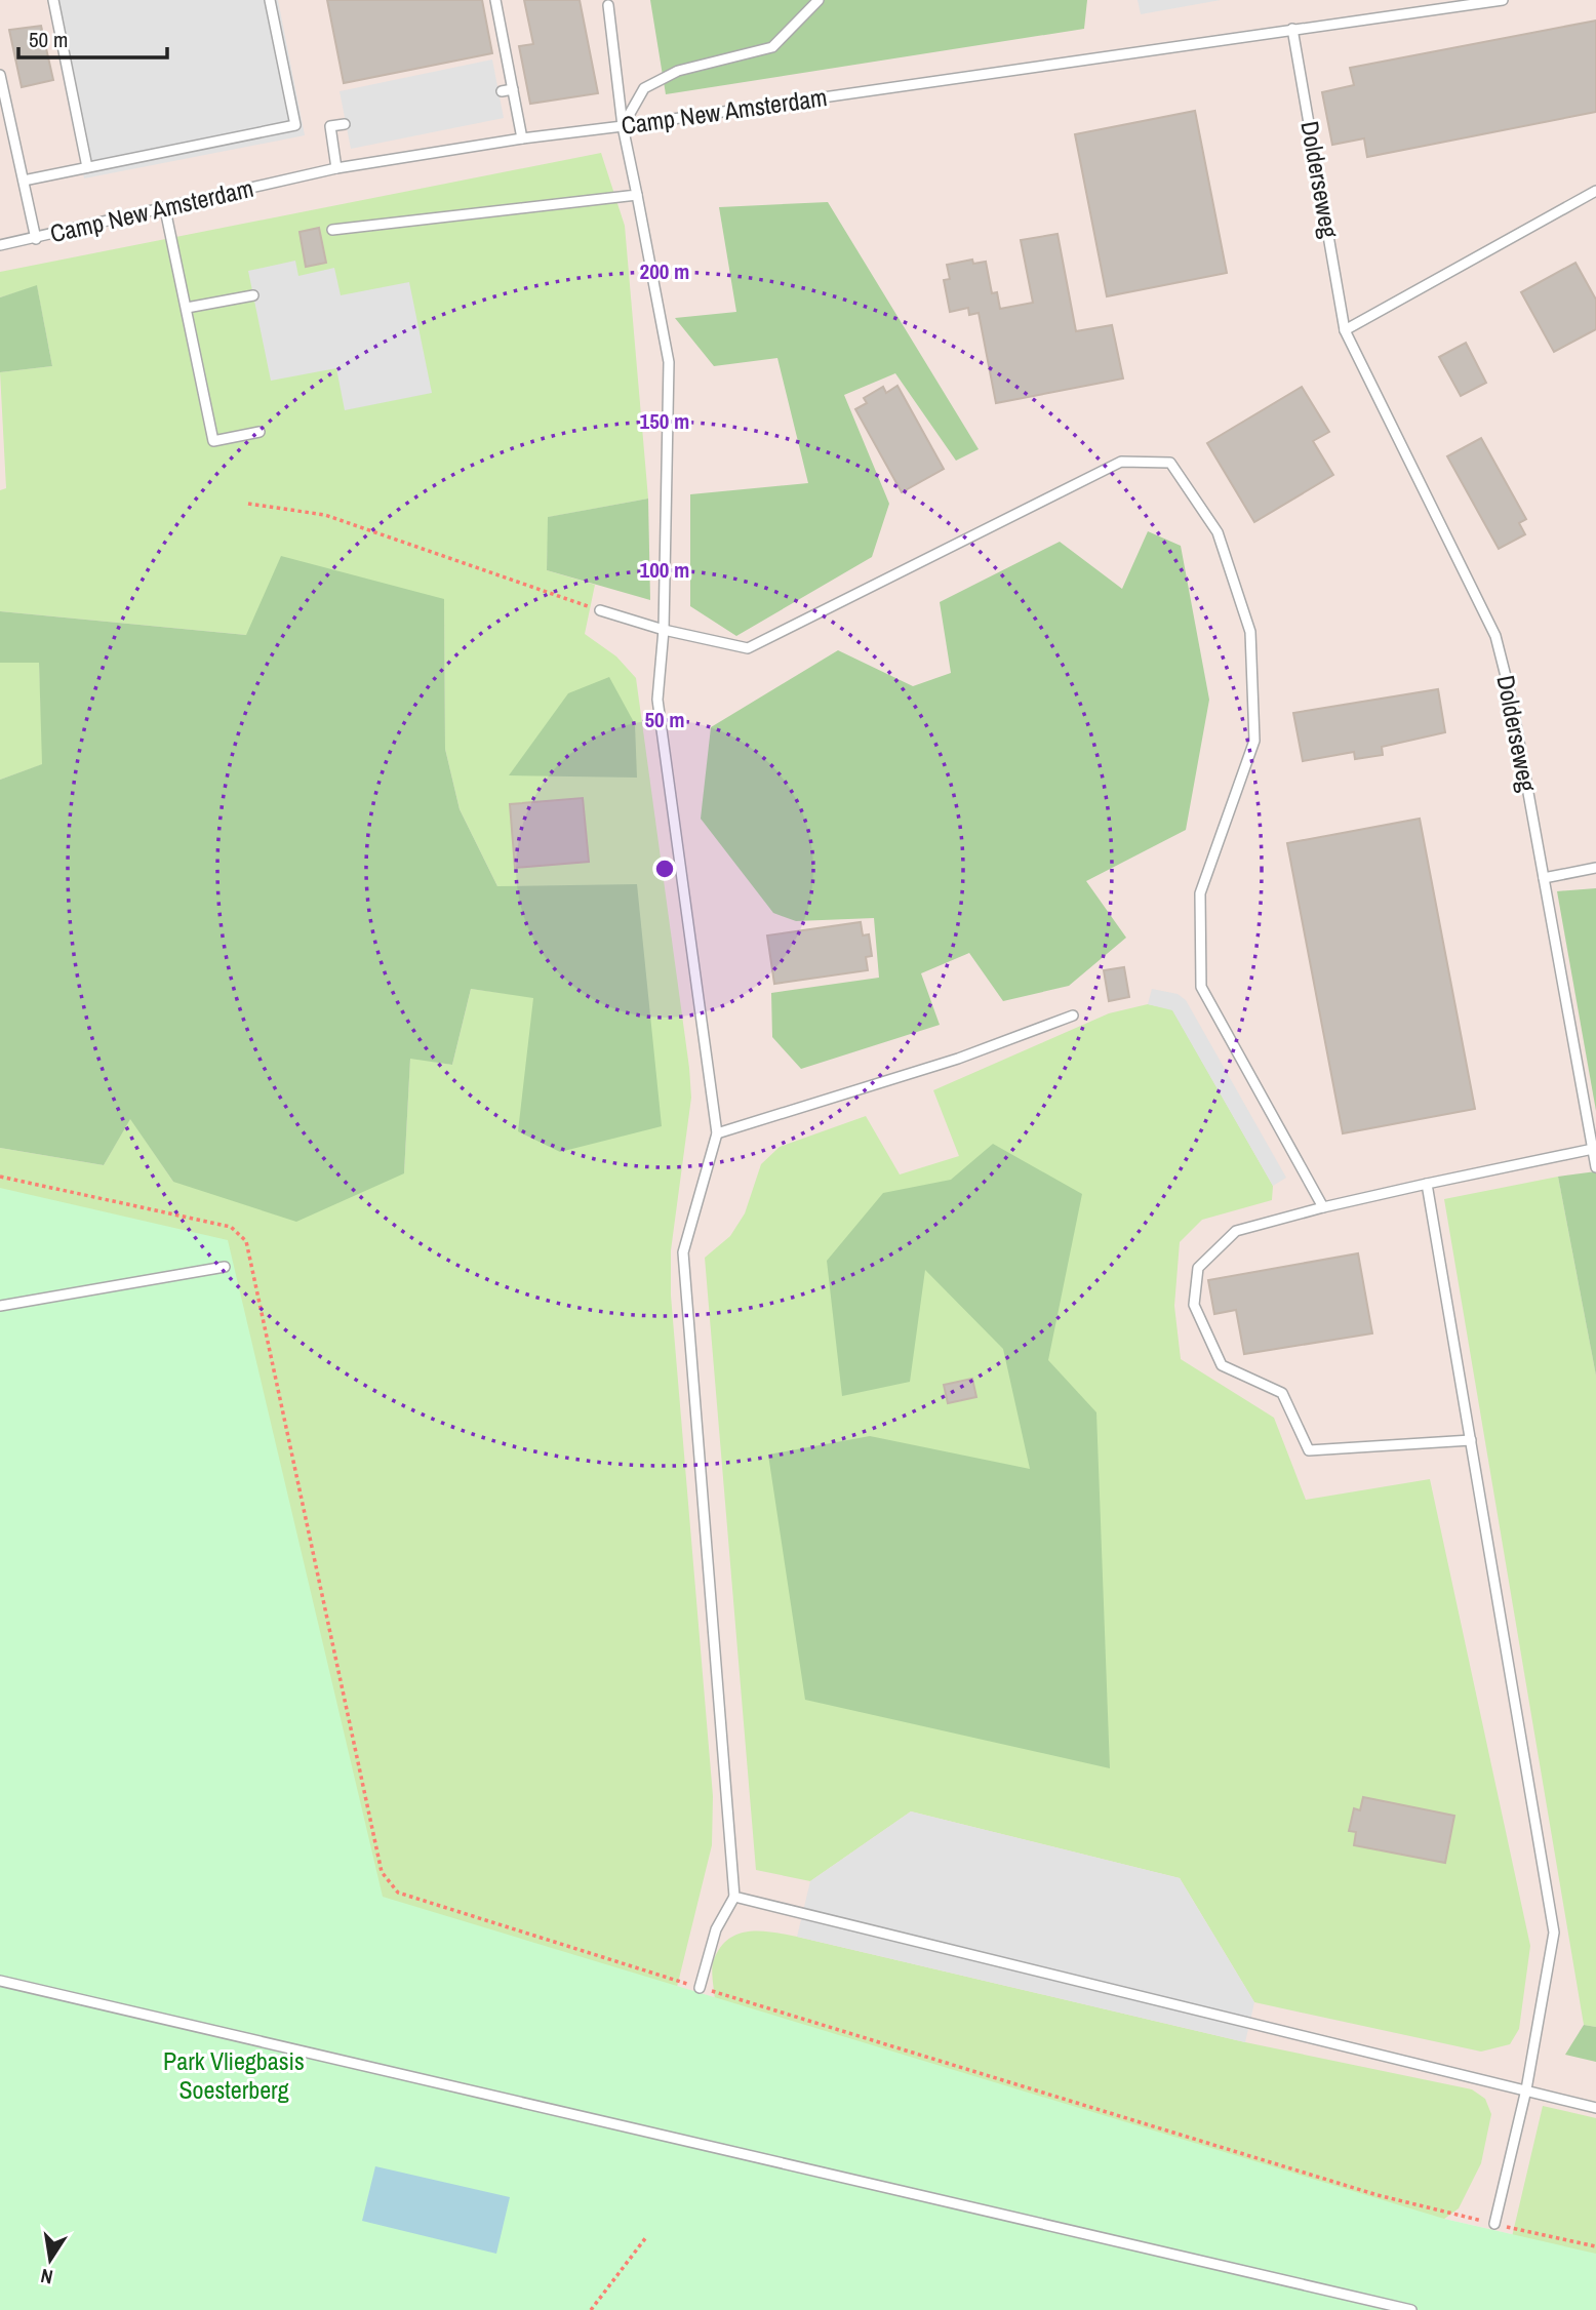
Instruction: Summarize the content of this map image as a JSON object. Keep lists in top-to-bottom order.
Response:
{
  "streets": {
    "lane": ["Camp New Amsterdam", "Dolderseweg"]
  },
  "crossings": [
    ["Camp New Amsterdam", "Dolderseweg"]
  ],
  "parks": ["Park Vliegbasis Soesterberg"],
  "scale_bar": "50 m",
  "north": "bottom",
  "rings": [
    "200 m",
    "150 m",
    "100 m",
    "50 m"
  ]
}
